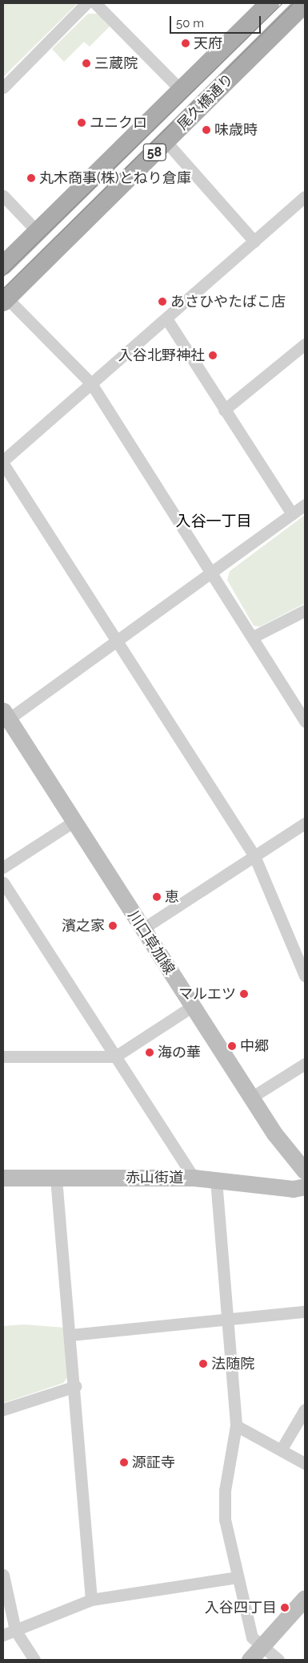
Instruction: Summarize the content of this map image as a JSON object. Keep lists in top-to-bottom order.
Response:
{
  "streets": {
    "main road": [
      "尾久橋通り",
      "58",
      "川口草加線",
      "赤山街道"
    ]
  },
  "districts": ["入谷一丁目"],
  "places": [
    "天府",
    "三蔵院",
    "ユニクロ",
    "味歳時",
    "丸木商事(株)とねり倉庫",
    "あさひやたばこ店",
    "入谷北野神社",
    "恵",
    "濱之家",
    "マルエツ",
    "中郷",
    "海の華",
    "法随院",
    "源証寺",
    "入谷四丁目"
  ],
  "scale_bar": "50 m"
}
